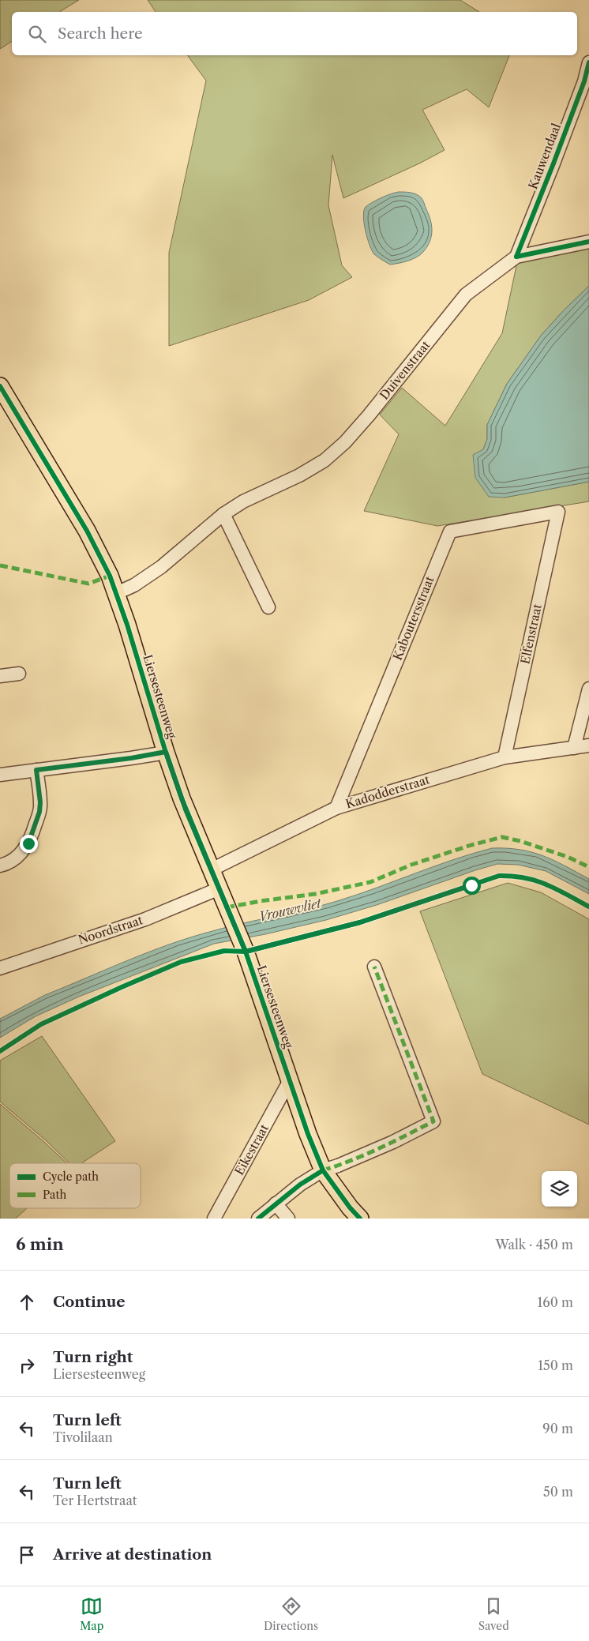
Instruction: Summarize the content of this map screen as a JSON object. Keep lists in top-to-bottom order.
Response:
{
  "streets": {
    "main road": ["Liersesteenweg"],
    "street": [
      "Kauwendaal",
      "Duivenstraat",
      "Kaboutersstraat",
      "Elfenstraat",
      "Kadodderstraat",
      "Noordstraat",
      "Eikestraat"
    ]
  },
  "crossings": [
    ["Kauwendaal", "Duivenstraat"],
    ["Duivenstraat", "Liersesteenweg"],
    ["Kaboutersstraat", "Elfenstraat"],
    ["Kaboutersstraat", "Kadodderstraat"],
    ["Elfenstraat", "Kadodderstraat"],
    ["Liersesteenweg", "Kadodderstraat"],
    ["Liersesteenweg", "Noordstraat"],
    ["Liersesteenweg", "Eikestraat"]
  ],
  "water": ["Vrouwvliet"],
  "legend": ["Cycle path", "Path"],
  "page": {
    "search": "Search here",
    "heading": ["6 min", "Walk · 450 m"],
    "list": [
      ["Continue", "160 m"],
      ["Turn right", "Liersesteenweg", "150 m"],
      ["Turn left", "Tivolilaan", "90 m"],
      ["Turn left", "Ter Hertstraat", "50 m"],
      "Arrive at destination"
    ],
    "nav": ["Map", "Directions", "Saved"]
  }
}
